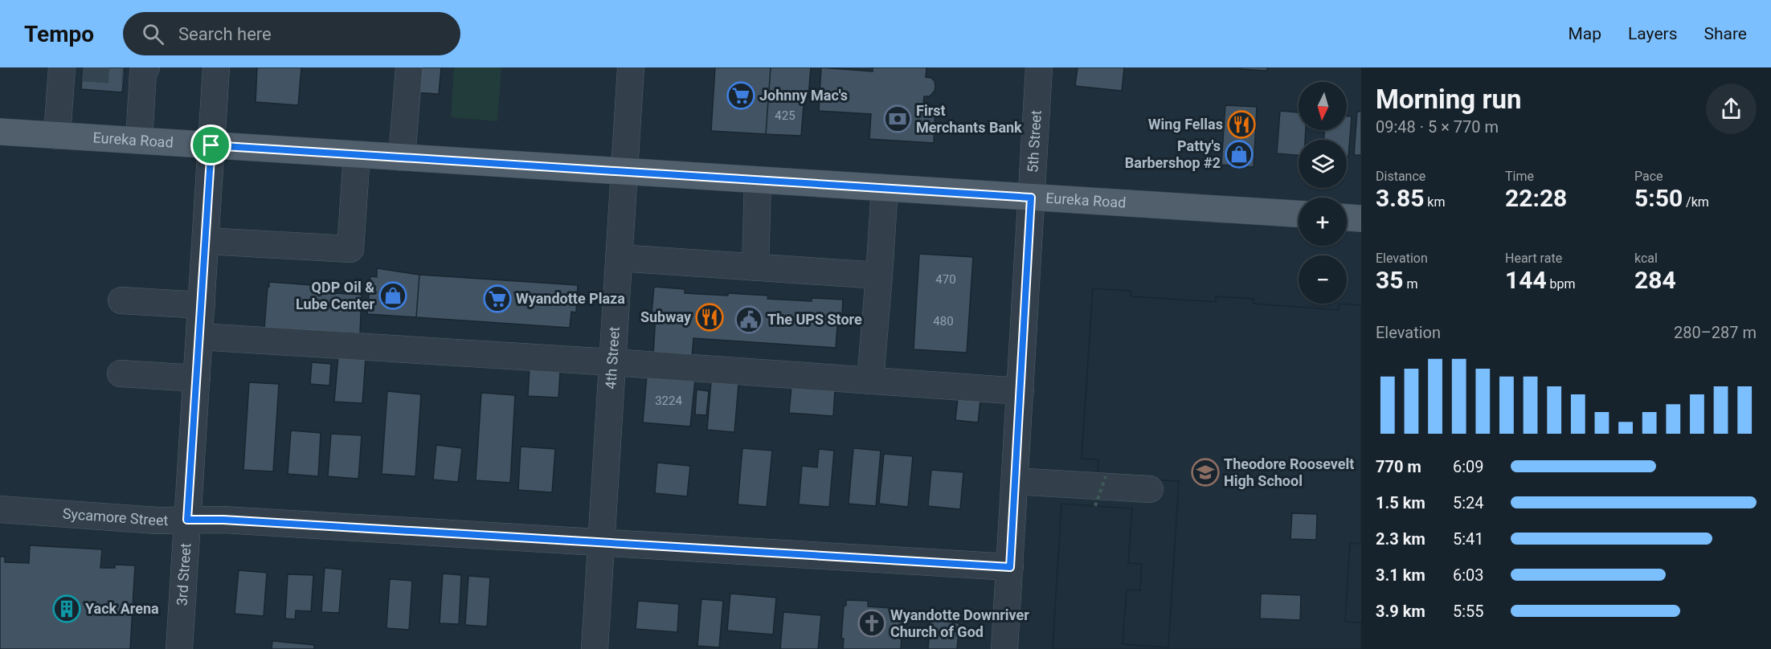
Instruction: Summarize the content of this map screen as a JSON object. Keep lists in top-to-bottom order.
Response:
{
  "streets": {
    "main road": ["Eureka Road"],
    "street": [
      "5th Street",
      "4th Street",
      "Sycamore Street",
      "3rd Street"
    ]
  },
  "crossings": [
    ["Eureka Road", "5th Street"],
    ["Eureka Road", "4th Street"],
    ["Eureka Road", "3rd Street"],
    ["5th Street", "Sycamore Street"],
    ["4th Street", "Sycamore Street"],
    ["Sycamore Street", "3rd Street"]
  ],
  "places": {
    "supermarket": ["Johnny Mac's", "Wyandotte Plaza"],
    "bank": ["First Merchants Bank"],
    "restaurant": ["Wing Fellas", "Subway"],
    "shop": ["Patty's Barbershop #2", "QDP Oil & Lube Center"],
    "public building": ["The UPS Store"],
    "school or university": ["Theodore Roosevelt High School"],
    "building": ["Yack Arena"],
    "church": ["Wyandotte Downriver Church of God"]
  },
  "house_numbers": [
    "425",
    "470",
    "480",
    "3224"
  ],
  "north": "bottom",
  "page": {
    "header": "Tempo",
    "search": "Search here",
    "nav": ["Map", "Layers", "Share"],
    "heading": ["Morning run", "09:48 · 5 × 770 m"],
    "map_buttons": ["+", "−"],
    "stats": [
      ["Distance", "3.85 km"],
      ["Time", "22:28"],
      ["Pace", "5:50 /km"],
      ["Elevation", "35 m"],
      ["Heart rate", "144 bpm"],
      ["kcal", "284"]
    ],
    "chart": ["Elevation", "280–287 m"],
    "list": [
      {
        "name": "770 m",
        "note": "6:09"
      },
      {
        "name": "1.5 km",
        "note": "5:24"
      },
      {
        "name": "2.3 km",
        "note": "5:41"
      },
      {
        "name": "3.1 km",
        "note": "6:03"
      },
      {
        "name": "3.9 km",
        "note": "5:55"
      }
    ]
  }
}
